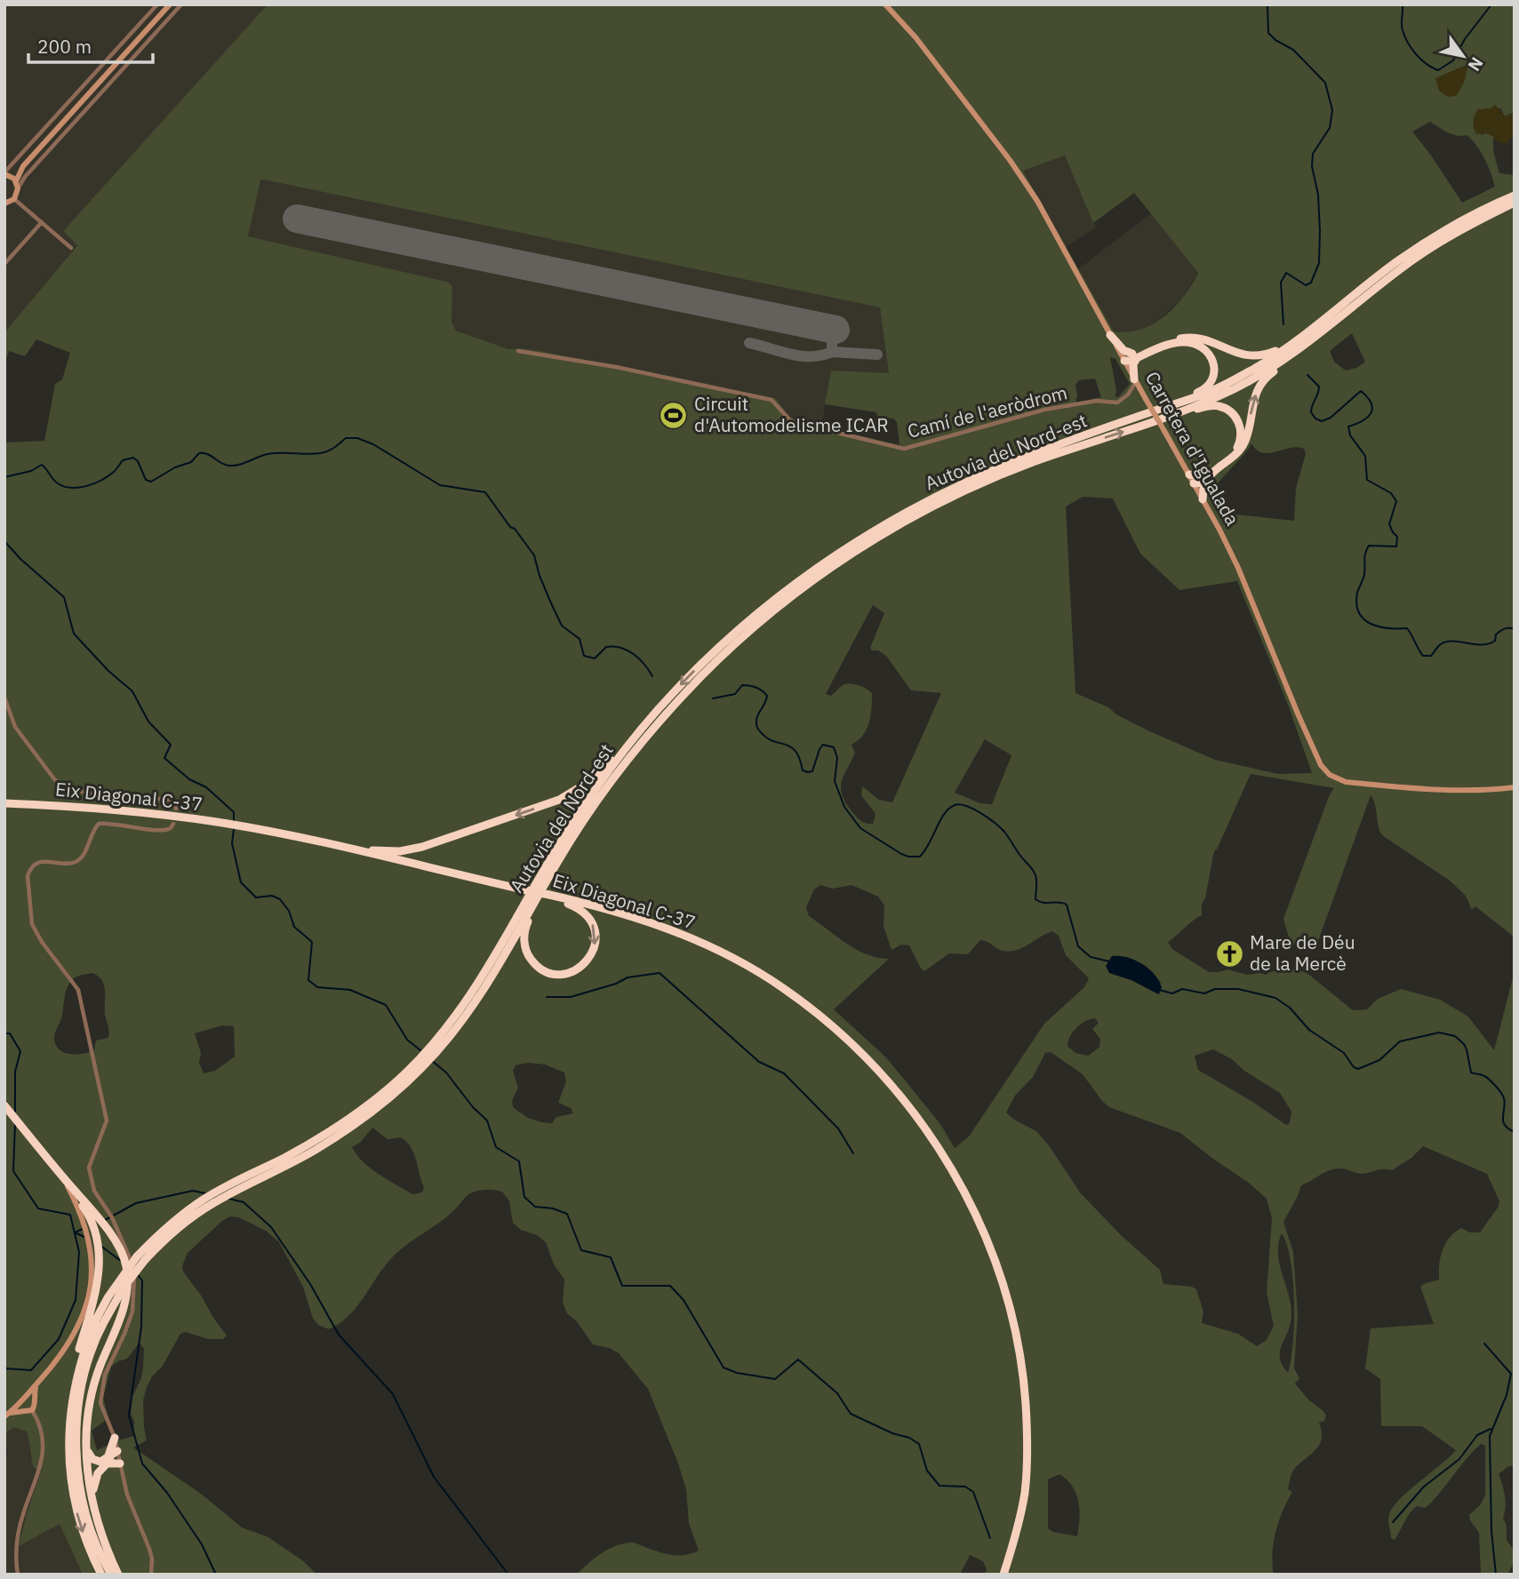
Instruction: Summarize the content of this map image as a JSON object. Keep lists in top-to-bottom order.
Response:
{
  "streets": {
    "highway": ["Autovia del Nord-est", "Eix Diagonal C-37"],
    "street": ["Camí de l'aeròdrom", "Carretera d'Igualada"]
  },
  "crossings": [
    ["Camí de l'aeròdrom", "Carretera d'Igualada"]
  ],
  "places": {
    "sports": ["Circuit d'Automodelisme ICAR"],
    "church": ["Mare de Déu de la Mercè"]
  },
  "scale_bar": "200 m",
  "north": "bottom right"
}
